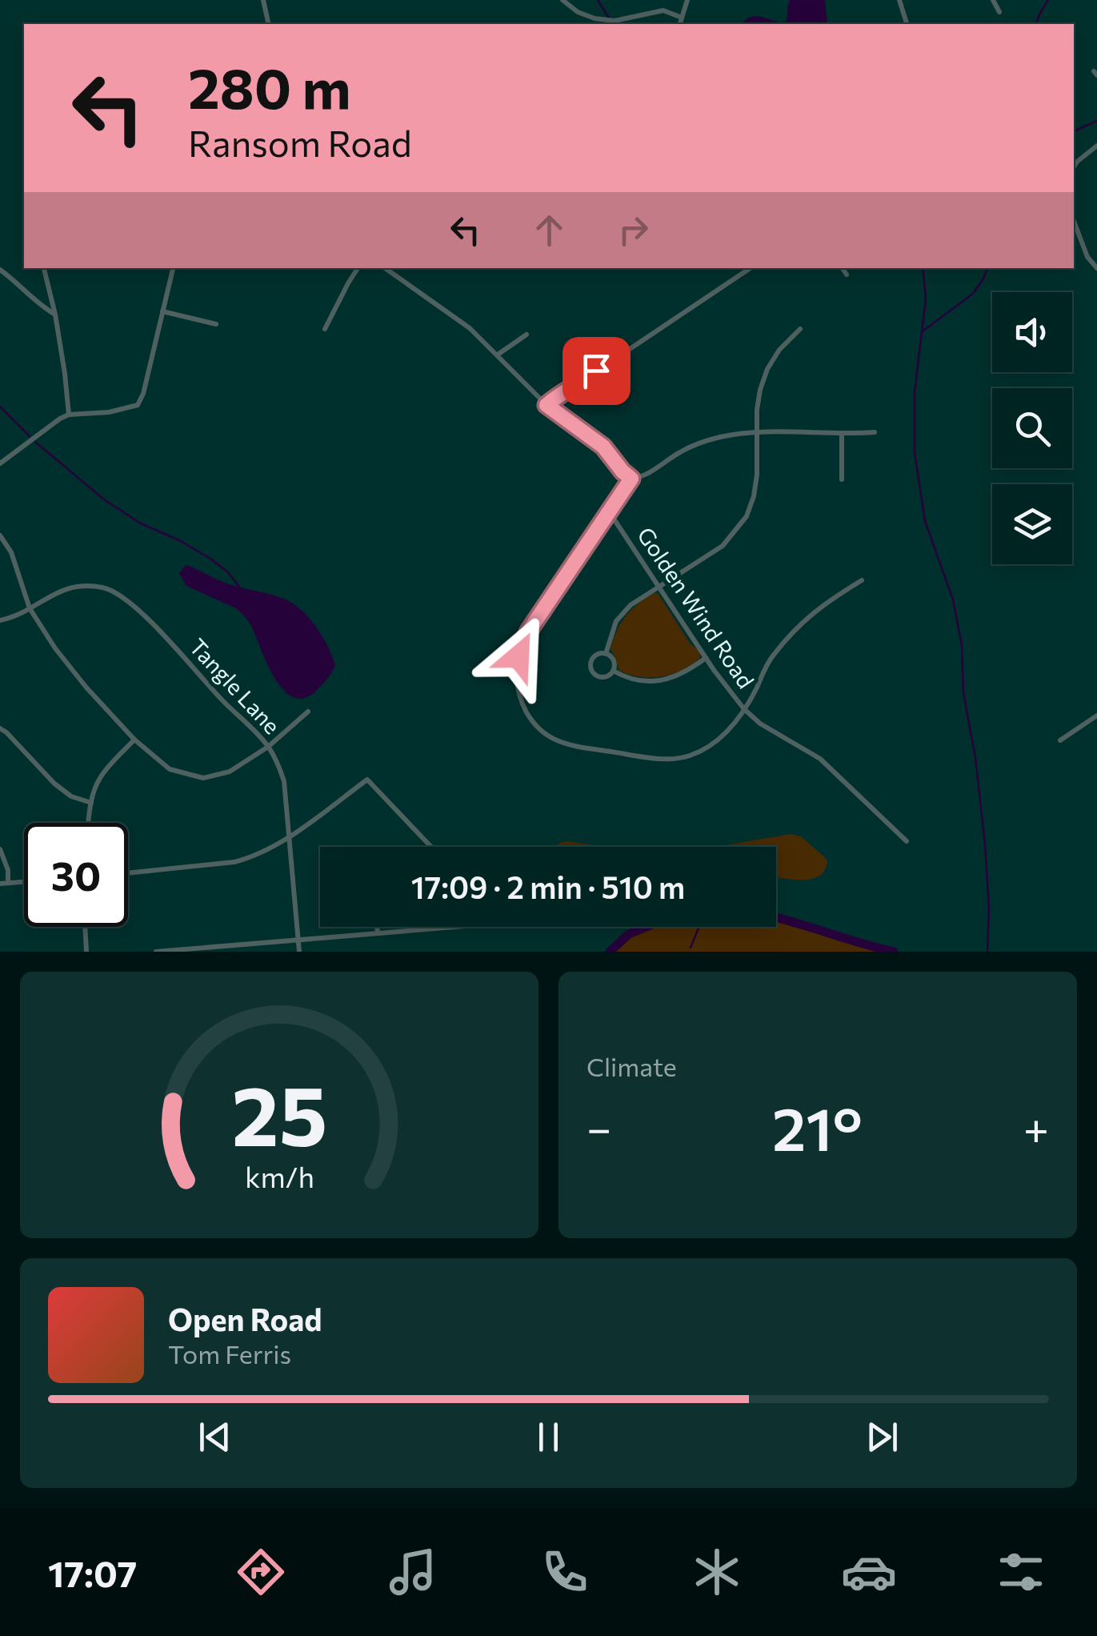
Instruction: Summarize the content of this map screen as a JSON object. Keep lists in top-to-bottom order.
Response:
{
  "streets": {
    "street": ["Golden Wind Road", "Tangle Lane"]
  },
  "page": {
    "turn": ["280 m", "Ransom Road"],
    "limit": "30",
    "trip": "17:09 · 2 min · 510 m",
    "tile": "Climate",
    "heat": ["−", "21°", "+"],
    "song": ["Open Road", "Tom Ferris"],
    "tabs": "17:07",
    "gauge": ["25", "km/h"]
  }
}
